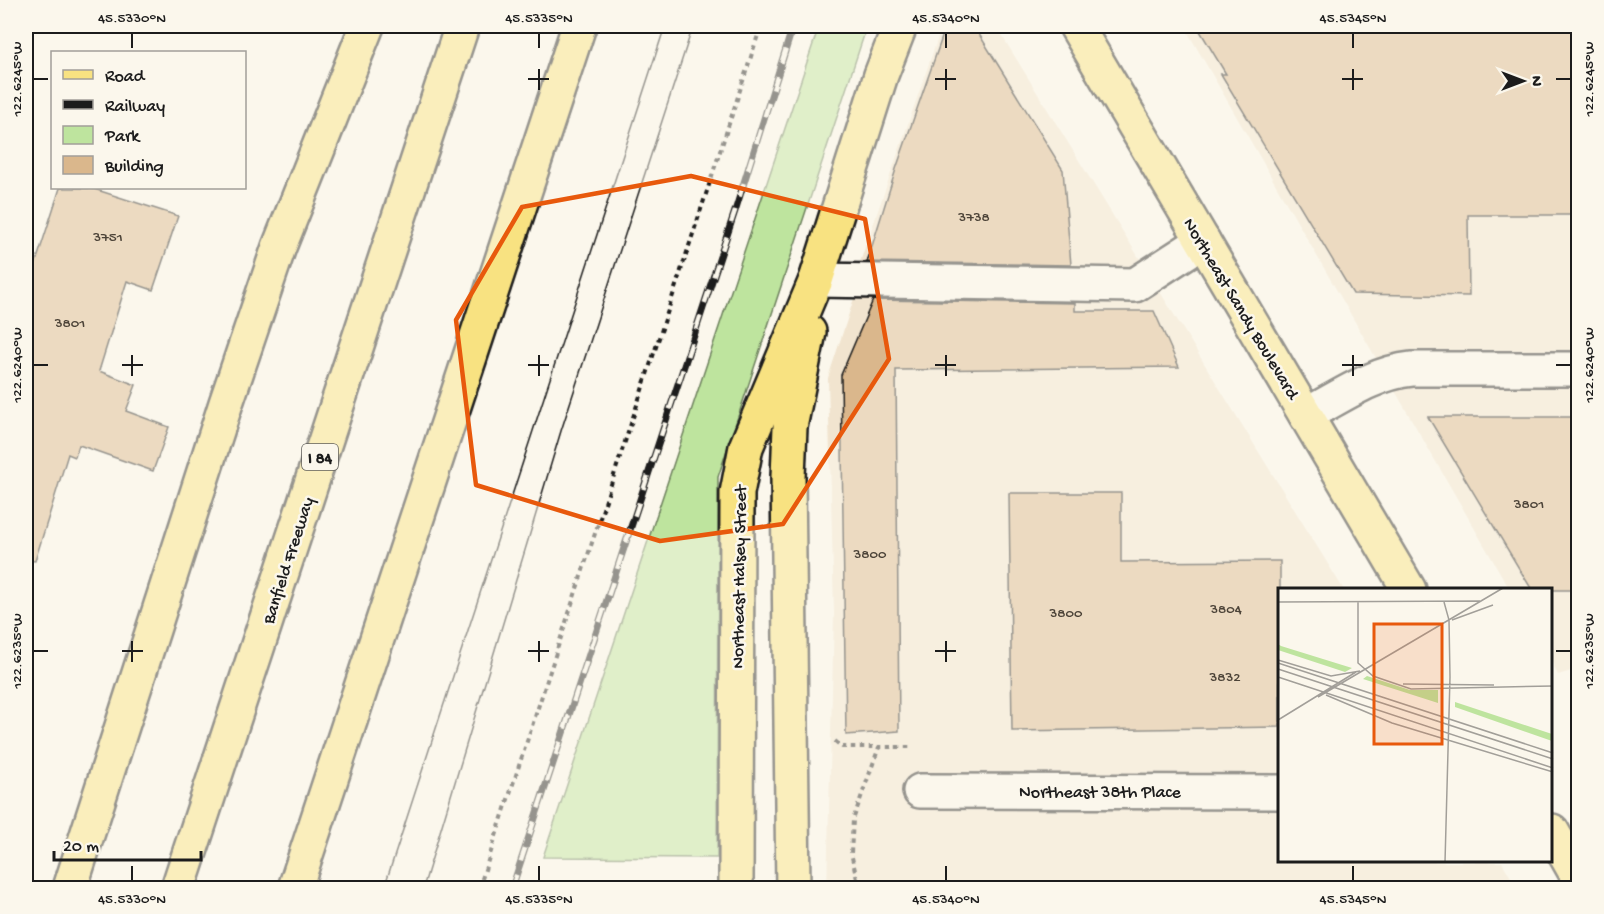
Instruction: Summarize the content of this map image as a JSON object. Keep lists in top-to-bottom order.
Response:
{
  "streets": {
    "main road": [
      "Northeast Sandy Boulevard",
      "I 84",
      "Banfield Freeway",
      "Northeast Halsey Street"
    ],
    "street": ["Northeast 38th Place"]
  },
  "house_numbers": [
    "3738",
    "3751",
    "3801",
    "3801",
    "3800",
    "3804",
    "3800",
    "3832"
  ],
  "legend": [
    "Road",
    "Railway",
    "Park",
    "Building"
  ],
  "scale_bar": "20 m",
  "north": "right",
  "coordinates": [
    "45.5330°N",
    "45.5335°N",
    "45.5340°N",
    "45.5345°N",
    "122.6245°W",
    "122.6240°W",
    "122.6235°W"
  ]
}
